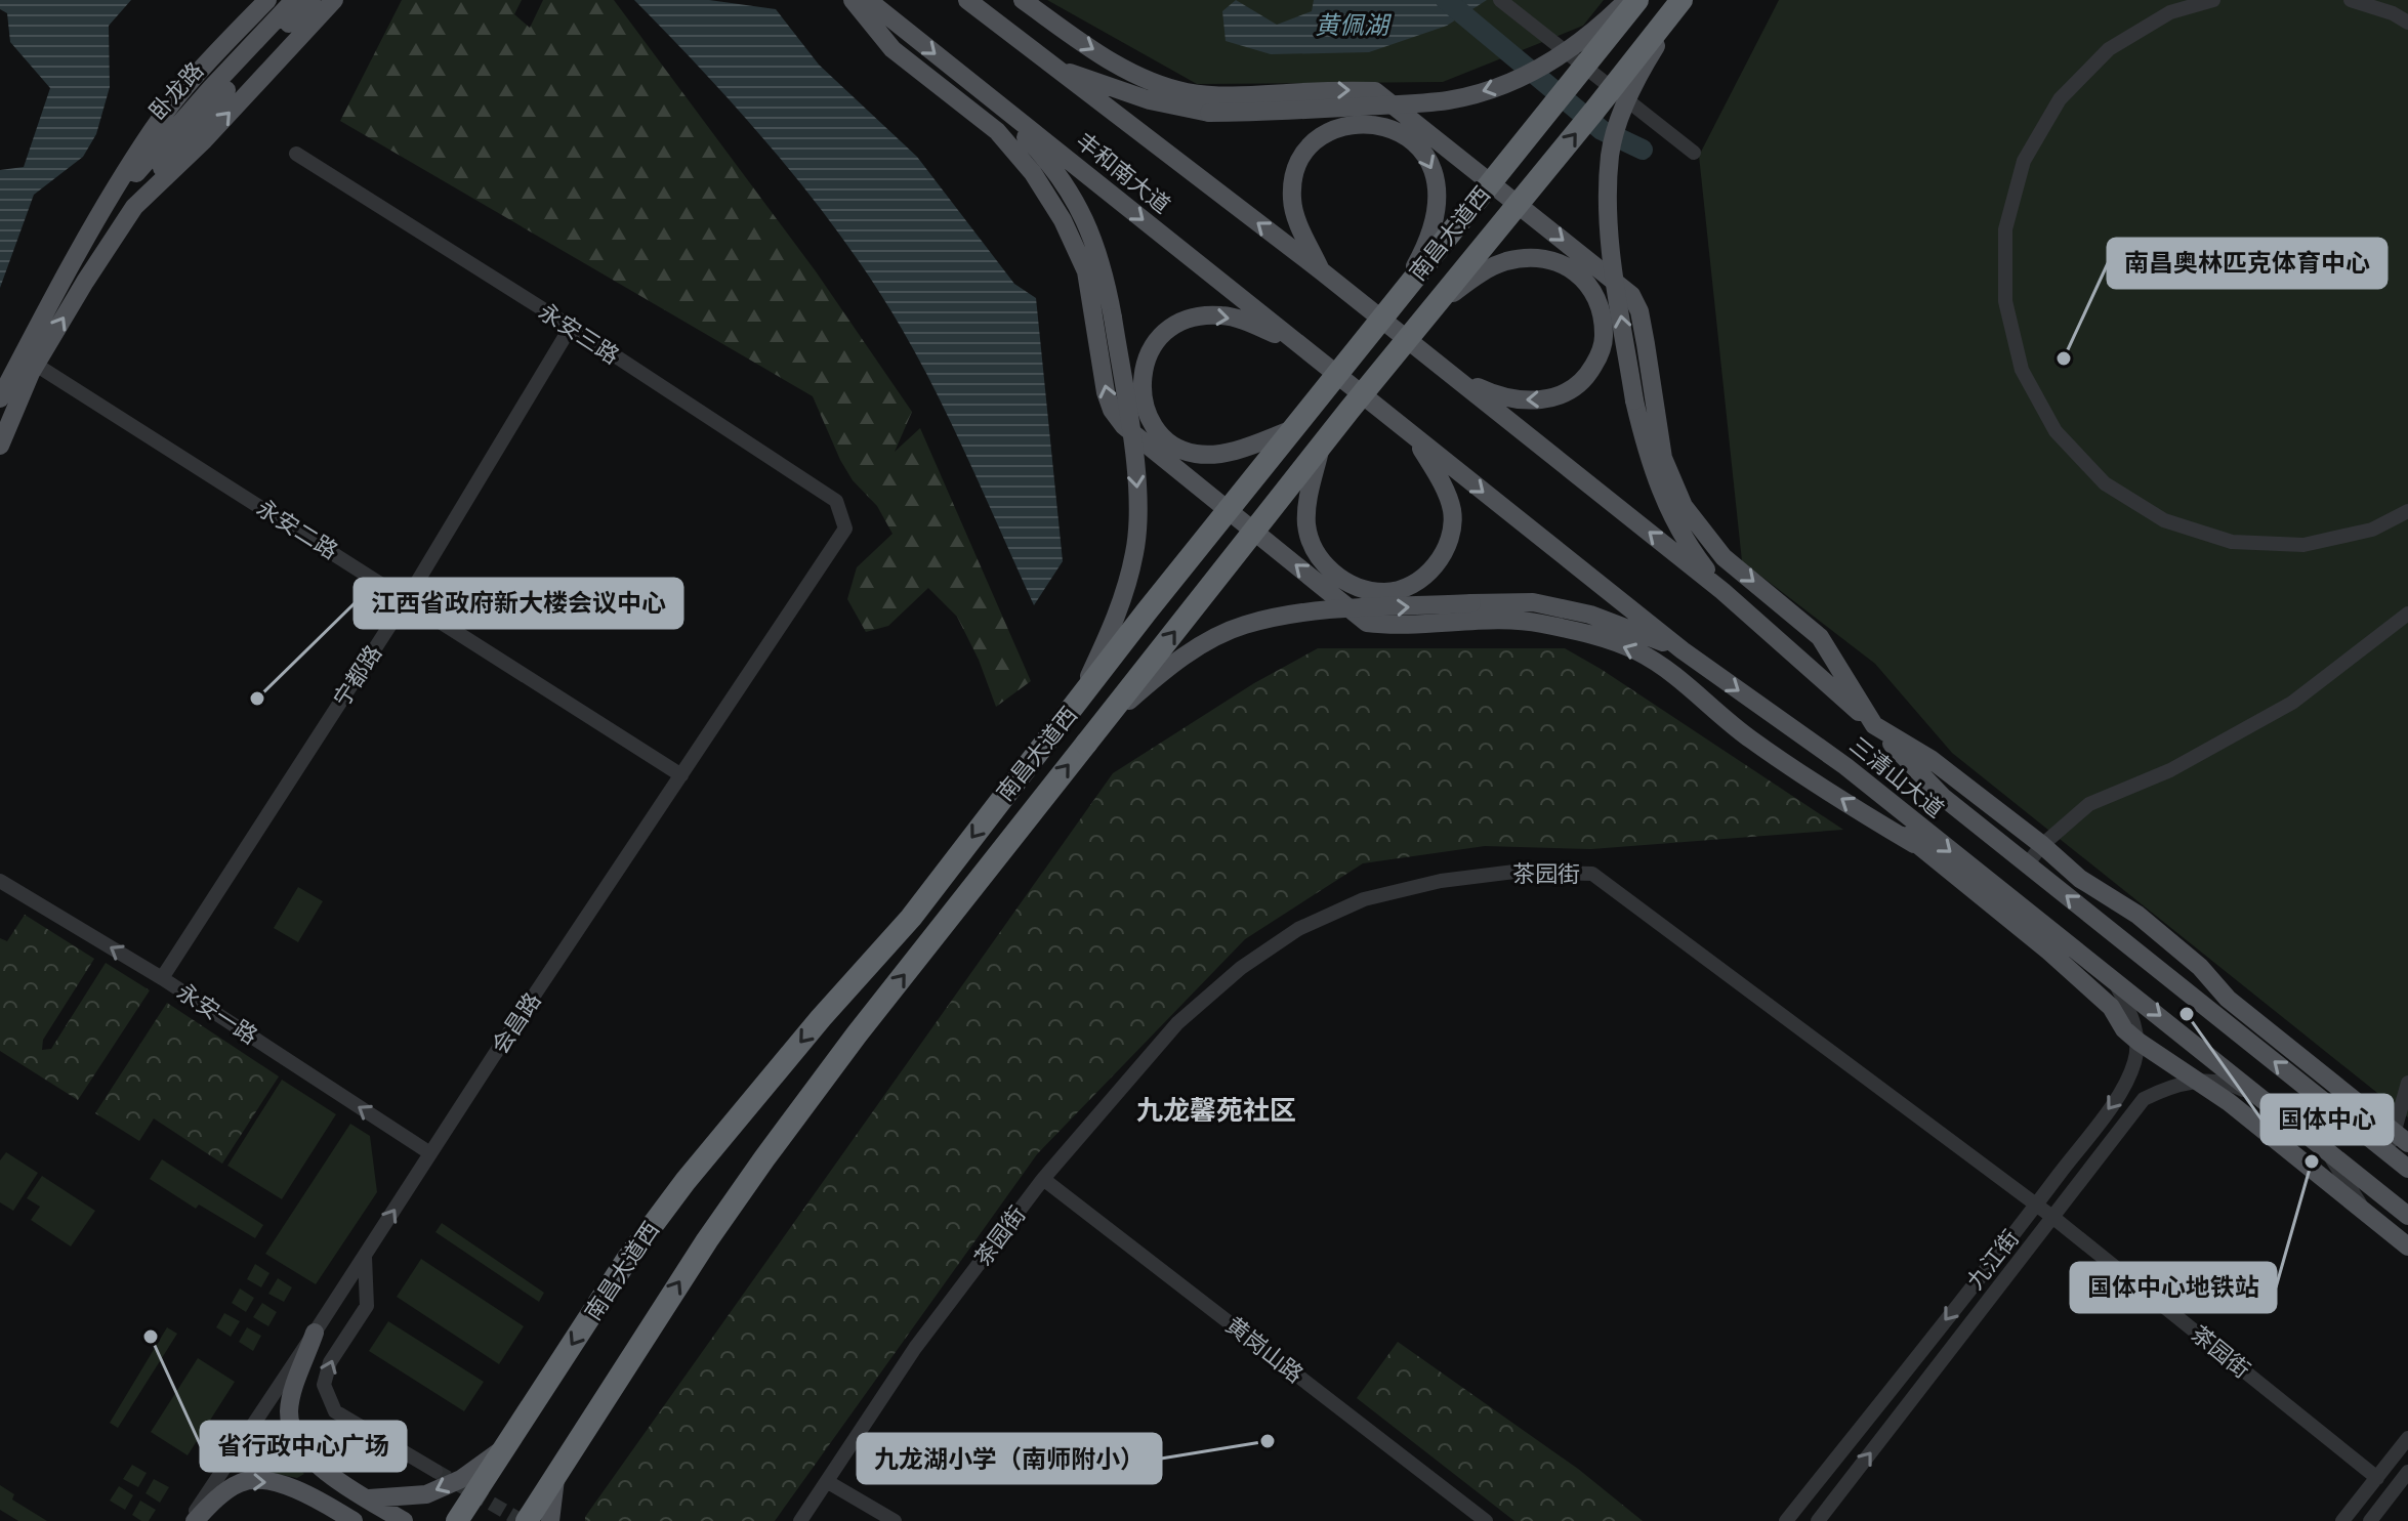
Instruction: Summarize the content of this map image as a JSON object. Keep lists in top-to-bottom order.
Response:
{
  "streets": {
    "highway": ["南昌大道西"],
    "main road": ["卧龙路", "丰和南大道", "三清山大道"],
    "street": [
      "永安三路",
      "永安二路",
      "宁都路",
      "茶园街",
      "永安一路",
      "会昌路",
      "九江街",
      "黄岗山路"
    ]
  },
  "crossings": [
    ["卧龙路", "永安二路"],
    ["丰和南大道", "三清山大道"],
    ["永安三路", "宁都路"],
    ["永安三路", "会昌路"],
    ["永安二路", "宁都路"],
    ["永安二路", "会昌路"],
    ["宁都路", "永安一路"],
    ["三清山大道", "九江街"],
    ["茶园街", "九江街"],
    ["茶园街", "黄岗山路"],
    ["永安一路", "会昌路"]
  ],
  "one_way": ["永安一路"],
  "districts": ["九龙馨苑社区"],
  "water": ["黄佩湖"],
  "places": [
    "南昌奥林匹克体育中心",
    "江西省政府新大楼会议中心",
    "国体中心",
    "国体中心地铁站",
    "省行政中心广场",
    "九龙湖小学（南师附小）"
  ]
}
